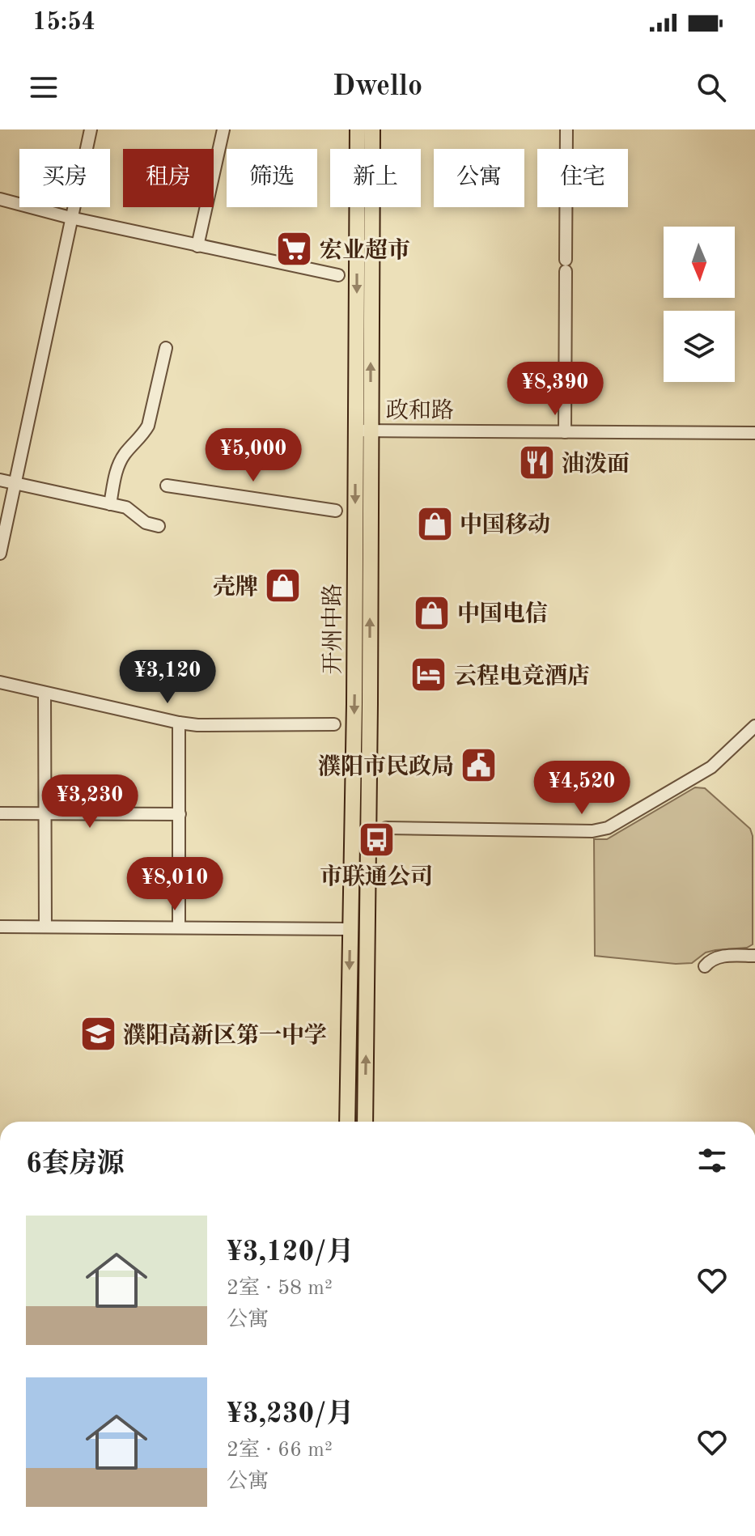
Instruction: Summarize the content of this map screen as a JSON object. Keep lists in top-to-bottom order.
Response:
{
  "streets": {
    "main road": ["开州中路"],
    "street": ["政和路"]
  },
  "crossings": [
    ["政和路", "开州中路"]
  ],
  "places": {
    "supermarket": ["宏业超市"],
    "restaurant": ["油泼面"],
    "shop": ["中国移动", "壳牌", "中国电信"],
    "hotel": ["云程电竞酒店"],
    "public building": ["濮阳市民政局"],
    "bus stop": ["市联通公司"],
    "school or university": ["濮阳高新区第一中学"]
  },
  "north": "bottom",
  "page": {
    "status": "15:54",
    "header": "Dwello",
    "chip": [
      "买房",
      "租房",
      "筛选",
      "新上",
      "公寓",
      "住宅"
    ],
    "price": [
      "¥8,390",
      "¥5,000",
      "¥3,120",
      "¥4,520",
      "¥3,230",
      "¥8,010"
    ],
    "heading": "6套房源",
    "list": [
      {
        "name": "¥3,120/月",
        "note": "2室 · 58 m² · 公寓"
      },
      {
        "name": "¥3,230/月",
        "note": "2室 · 66 m² · 公寓"
      }
    ]
  }
}
